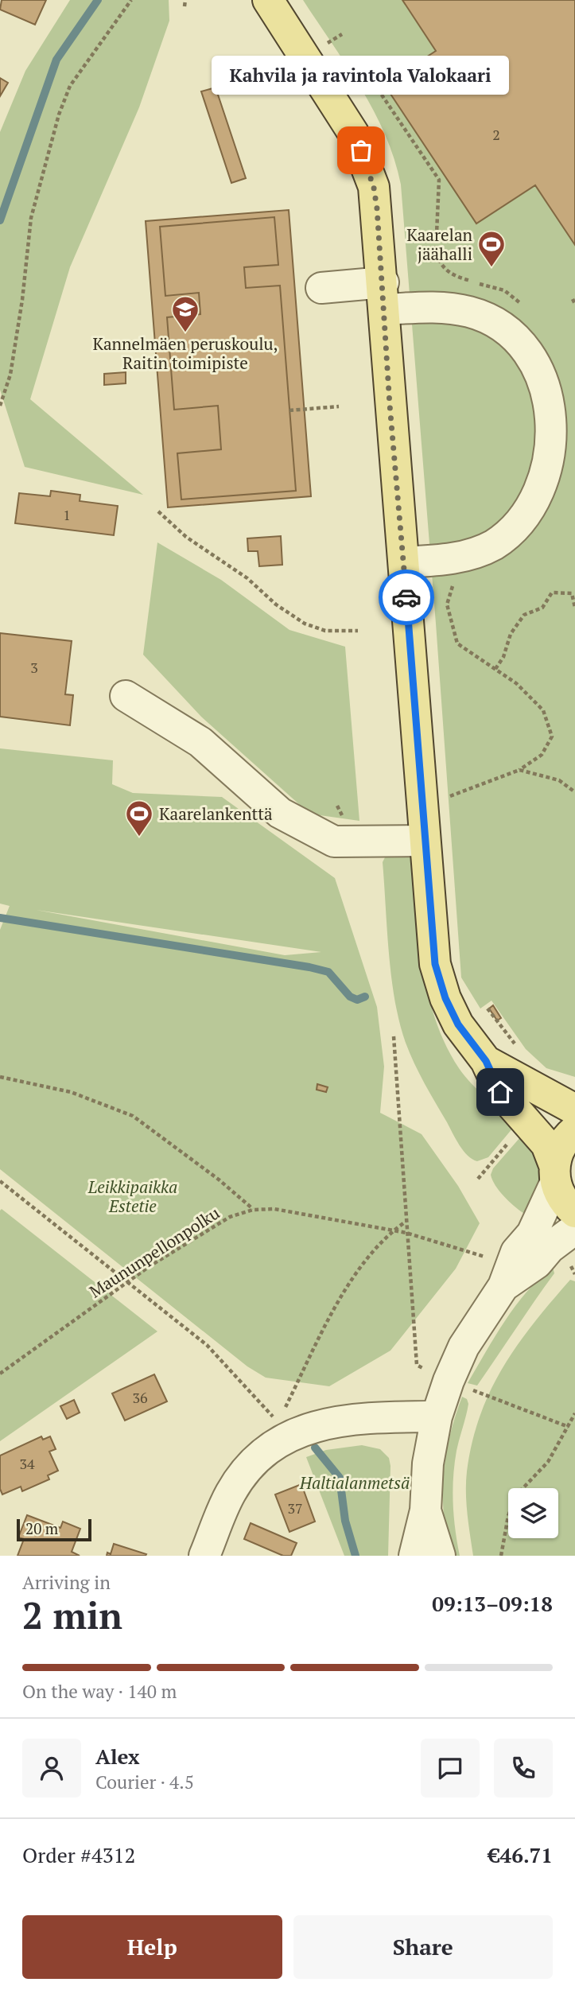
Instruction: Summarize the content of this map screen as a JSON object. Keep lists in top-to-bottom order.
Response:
{
  "streets": {
    "path": ["Maununpellonpolku"]
  },
  "parks": ["Leikkipaikka Estetie", "Haltialanmetsä"],
  "places": {
    "other": ["Kahvila ja ravintola Valokaari"],
    "sports": ["Kaarelan jäähalli", "Kaarelankenttä"],
    "school or university": ["Kannelmäen peruskoulu, Raitin toimipiste"]
  },
  "house_numbers": [
    "2",
    "1",
    "3",
    "36",
    "34",
    "37"
  ],
  "scale_bar": "20 m",
  "page": {
    "bubble": "Kahvila ja ravintola Valokaari",
    "scale": "20 m",
    "heading": ["2 min", "Arriving in", "09:13–09:18"],
    "panel": [
      "Alex",
      "Courier · 4.5",
      "Order #4312",
      "€46.71"
    ],
    "bar": "On the way · 140 m",
    "buttons": ["Help", "Share"]
  }
}
